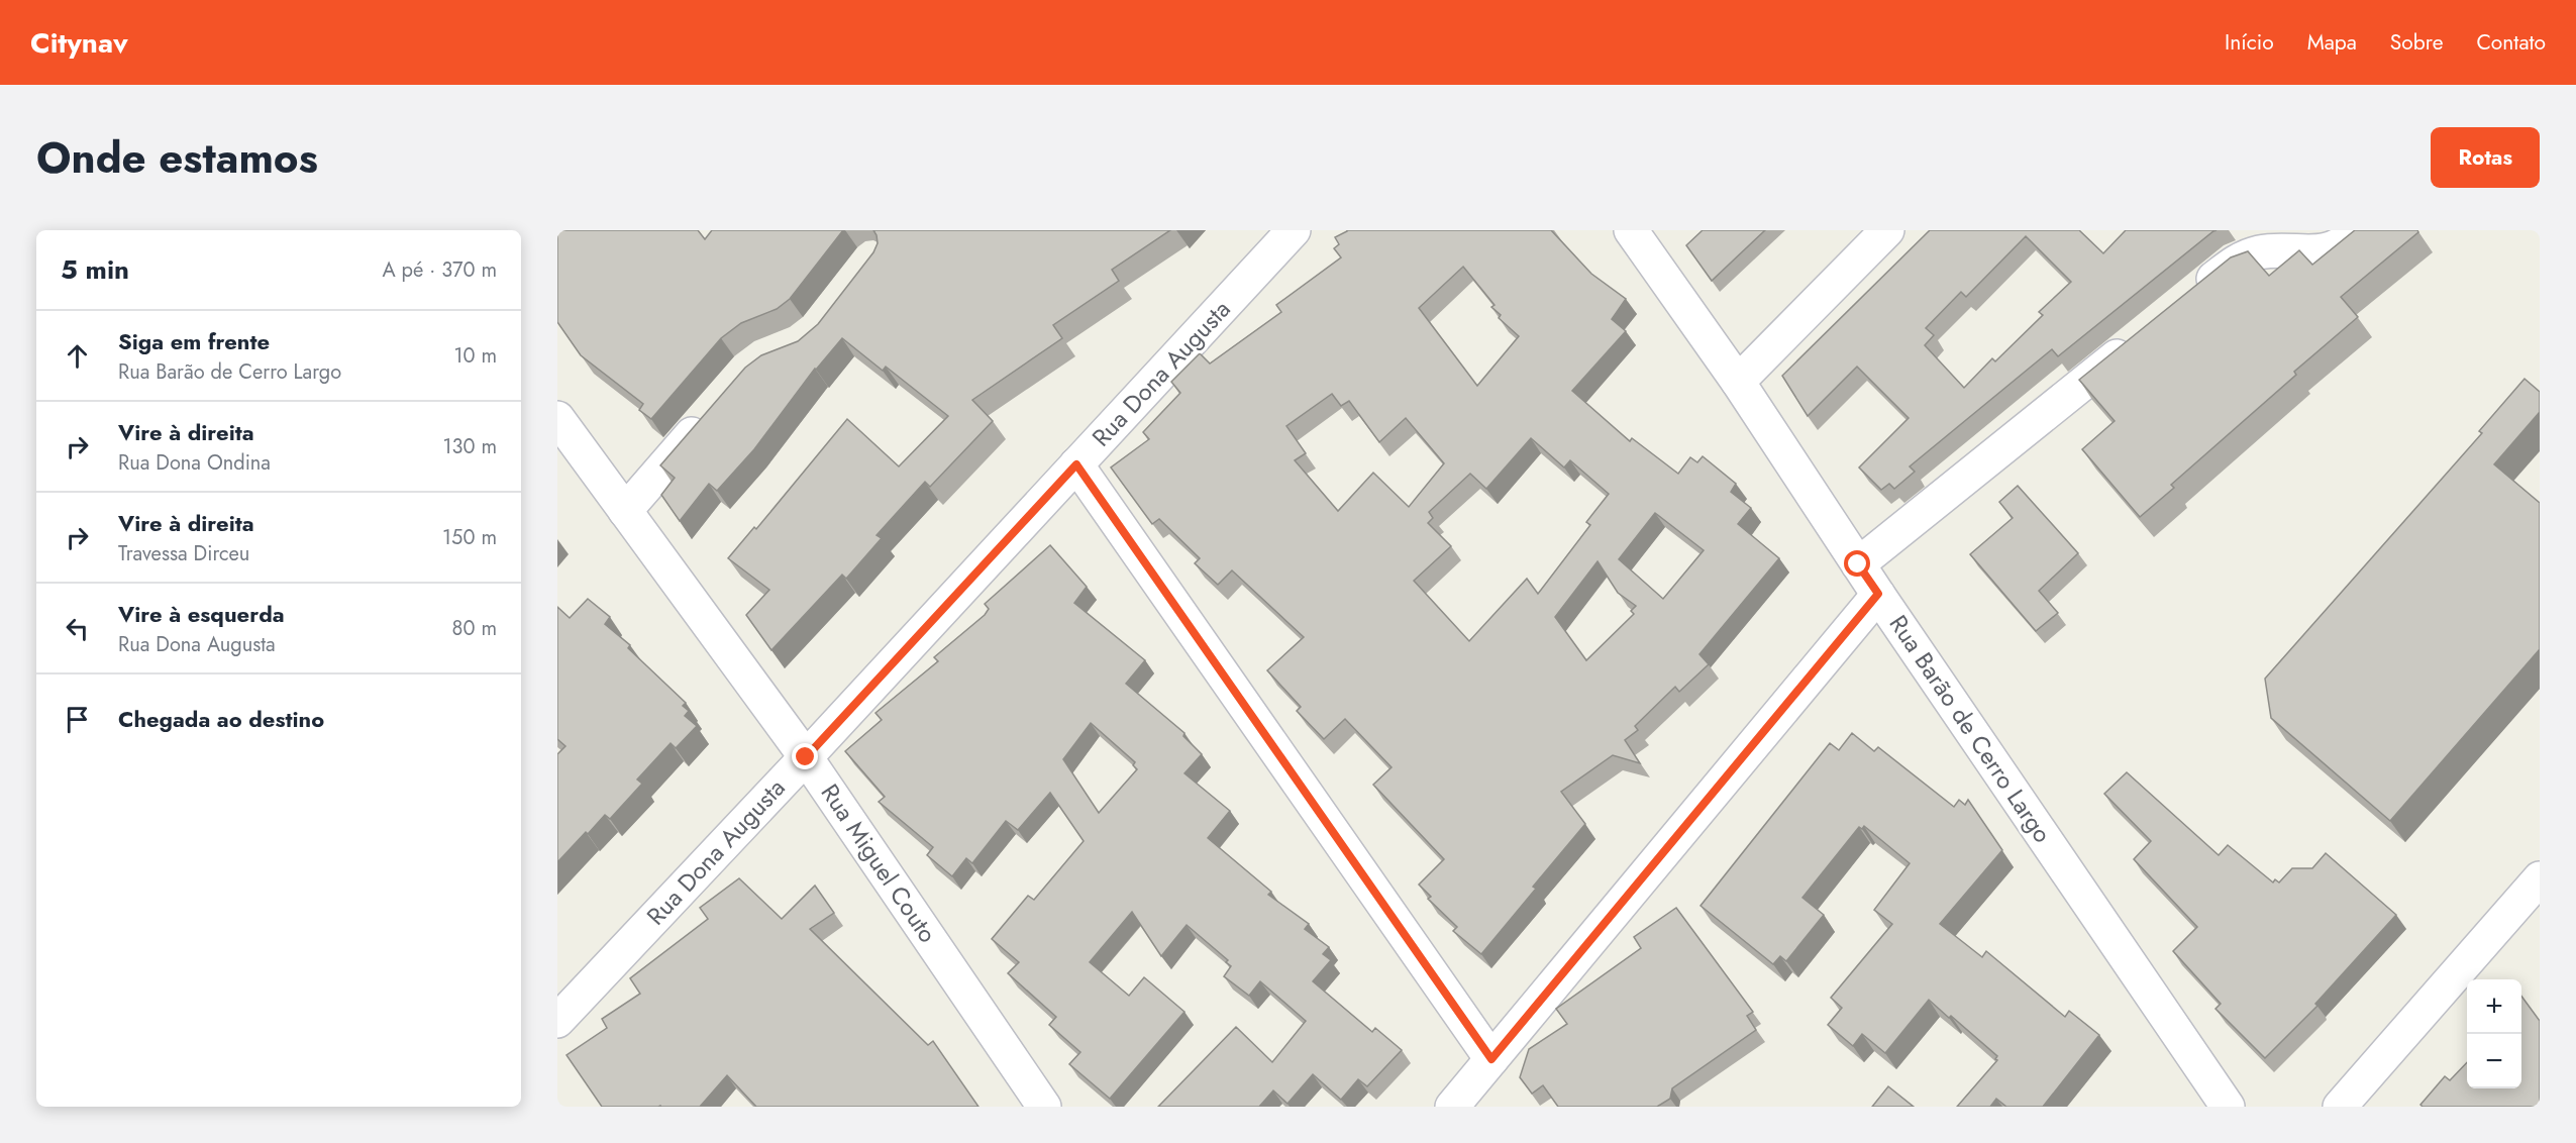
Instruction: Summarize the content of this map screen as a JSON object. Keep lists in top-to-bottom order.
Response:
{
  "streets": {
    "street": ["Rua Dona Augusta", "Rua Barão de Cerro Largo", "Rua Miguel Couto"]
  },
  "crossings": [
    ["Rua Dona Augusta", "Rua Miguel Couto"]
  ],
  "page": {
    "header": "Citynav",
    "nav": [
      "Início",
      "Mapa",
      "Sobre",
      "Contato"
    ],
    "title": "Onde estamos",
    "buttons": "Rotas",
    "heading": ["5 min", "A pé · 370 m"],
    "list": [
      ["Siga em frente", "Rua Barão de Cerro Largo", "10 m"],
      ["Vire à direita", "Rua Dona Ondina", "130 m"],
      ["Vire à direita", "Travessa Dirceu", "150 m"],
      ["Vire à esquerda", "Rua Dona Augusta", "80 m"],
      "Chegada ao destino"
    ],
    "map_buttons": ["+", "−"]
  }
}
